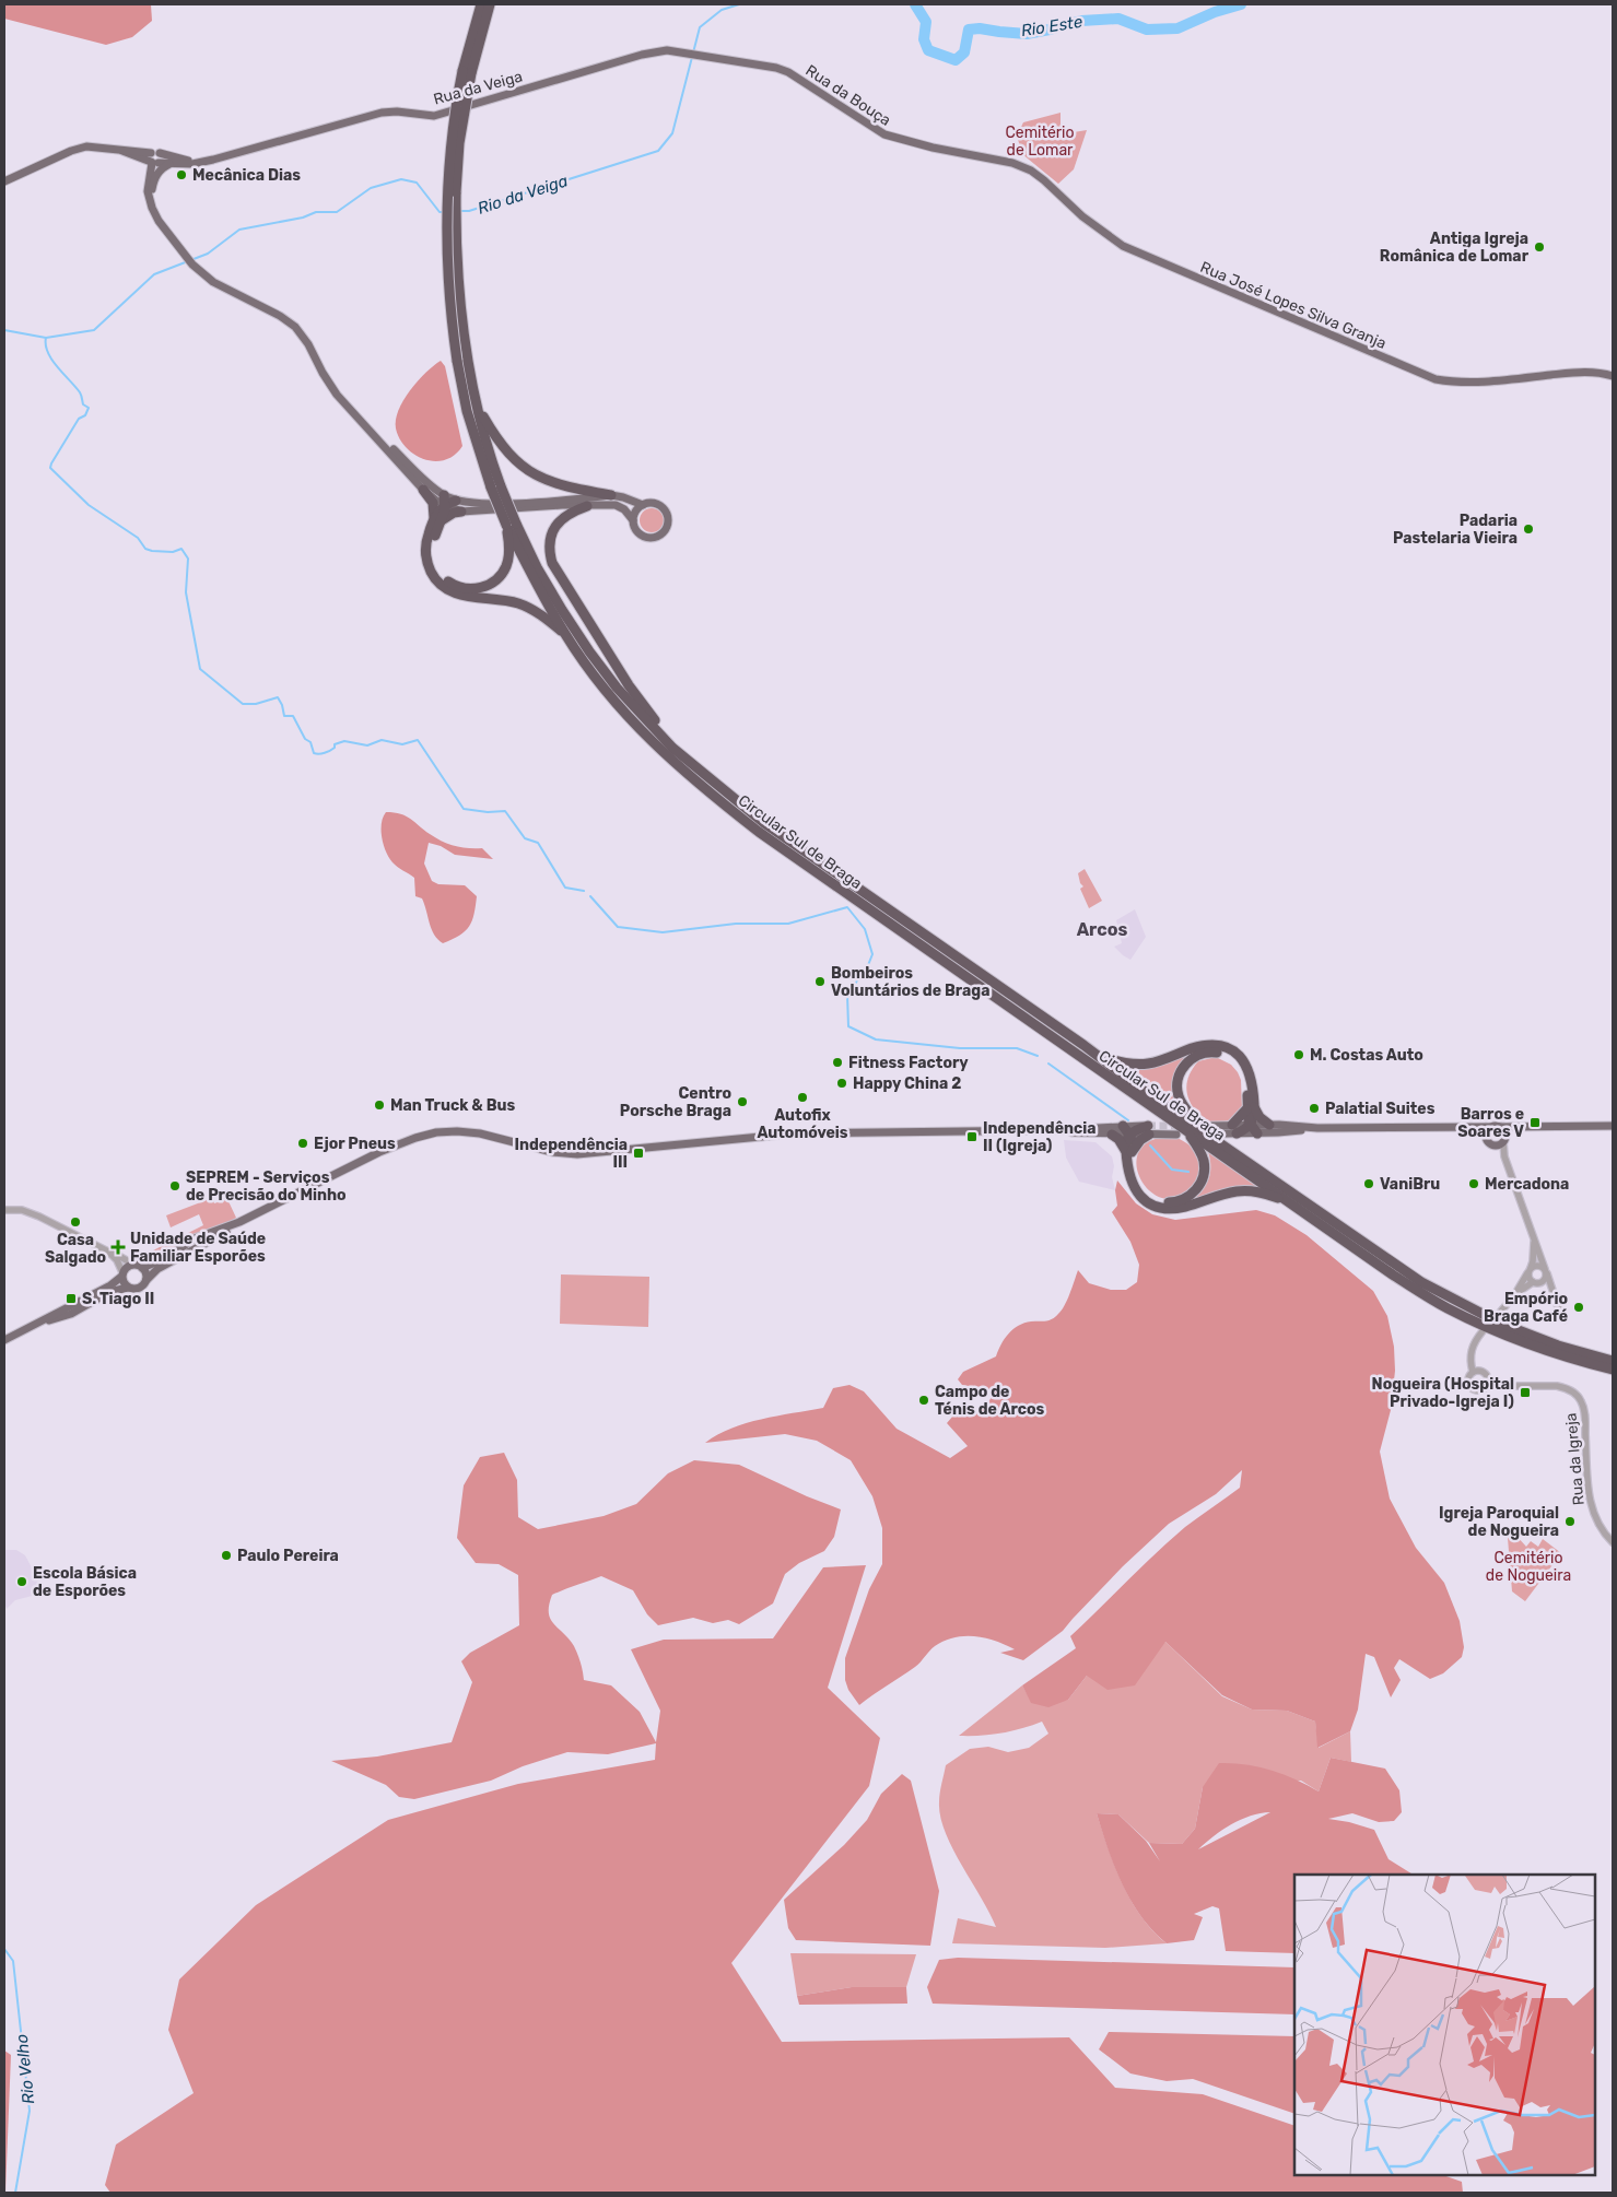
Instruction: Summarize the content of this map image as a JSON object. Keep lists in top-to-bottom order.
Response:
{
  "streets": {
    "highway": ["Circular Sul de Braga"],
    "main road": ["Rua da Veiga", "Rua da Bouça", "Rua José Lopes Silva Granja"],
    "street": ["Rua da Igreja"]
  },
  "crossings": [
    ["Rua da Veiga", "Rua da Bouça"],
    ["Rua da Bouça", "Rua José Lopes Silva Granja"]
  ],
  "districts": ["Arcos"],
  "water": ["Rio Este", "Rio da Veiga", "Rio Velho"],
  "parks": ["Cemitério de Lomar", "Cemitério de Nogueira"],
  "places": {
    "other": [
      "Mecânica Dias",
      "Antiga Igreja Românica de Lomar",
      "Padaria Pastelaria Vieira",
      "Bombeiros Voluntários de Braga",
      "M. Costas Auto",
      "Fitness Factory",
      "Happy China 2",
      "Autofix Automóveis",
      "Centro Porsche Braga",
      "Man Truck & Bus",
      "Palatial Suites",
      "Ejor Pneus",
      "VaniBru",
      "Mercadona",
      "SEPREM - Serviços de Precisão do Minho",
      "Casa Salgado",
      "Empório Braga Café",
      "Campo de Ténis de Arcos",
      "Igreja Paroquial de Nogueira",
      "Paulo Pereira",
      "Escola Básica de Esporões"
    ],
    "transit": [
      "Barros e Soares V",
      "Independência II (Igreja)",
      "Independência III",
      "S. Tiago II",
      "Nogueira (Hospital Privado-Igreja I)"
    ],
    "health": ["Unidade de Saúde Familiar Esporões"]
  }
}
